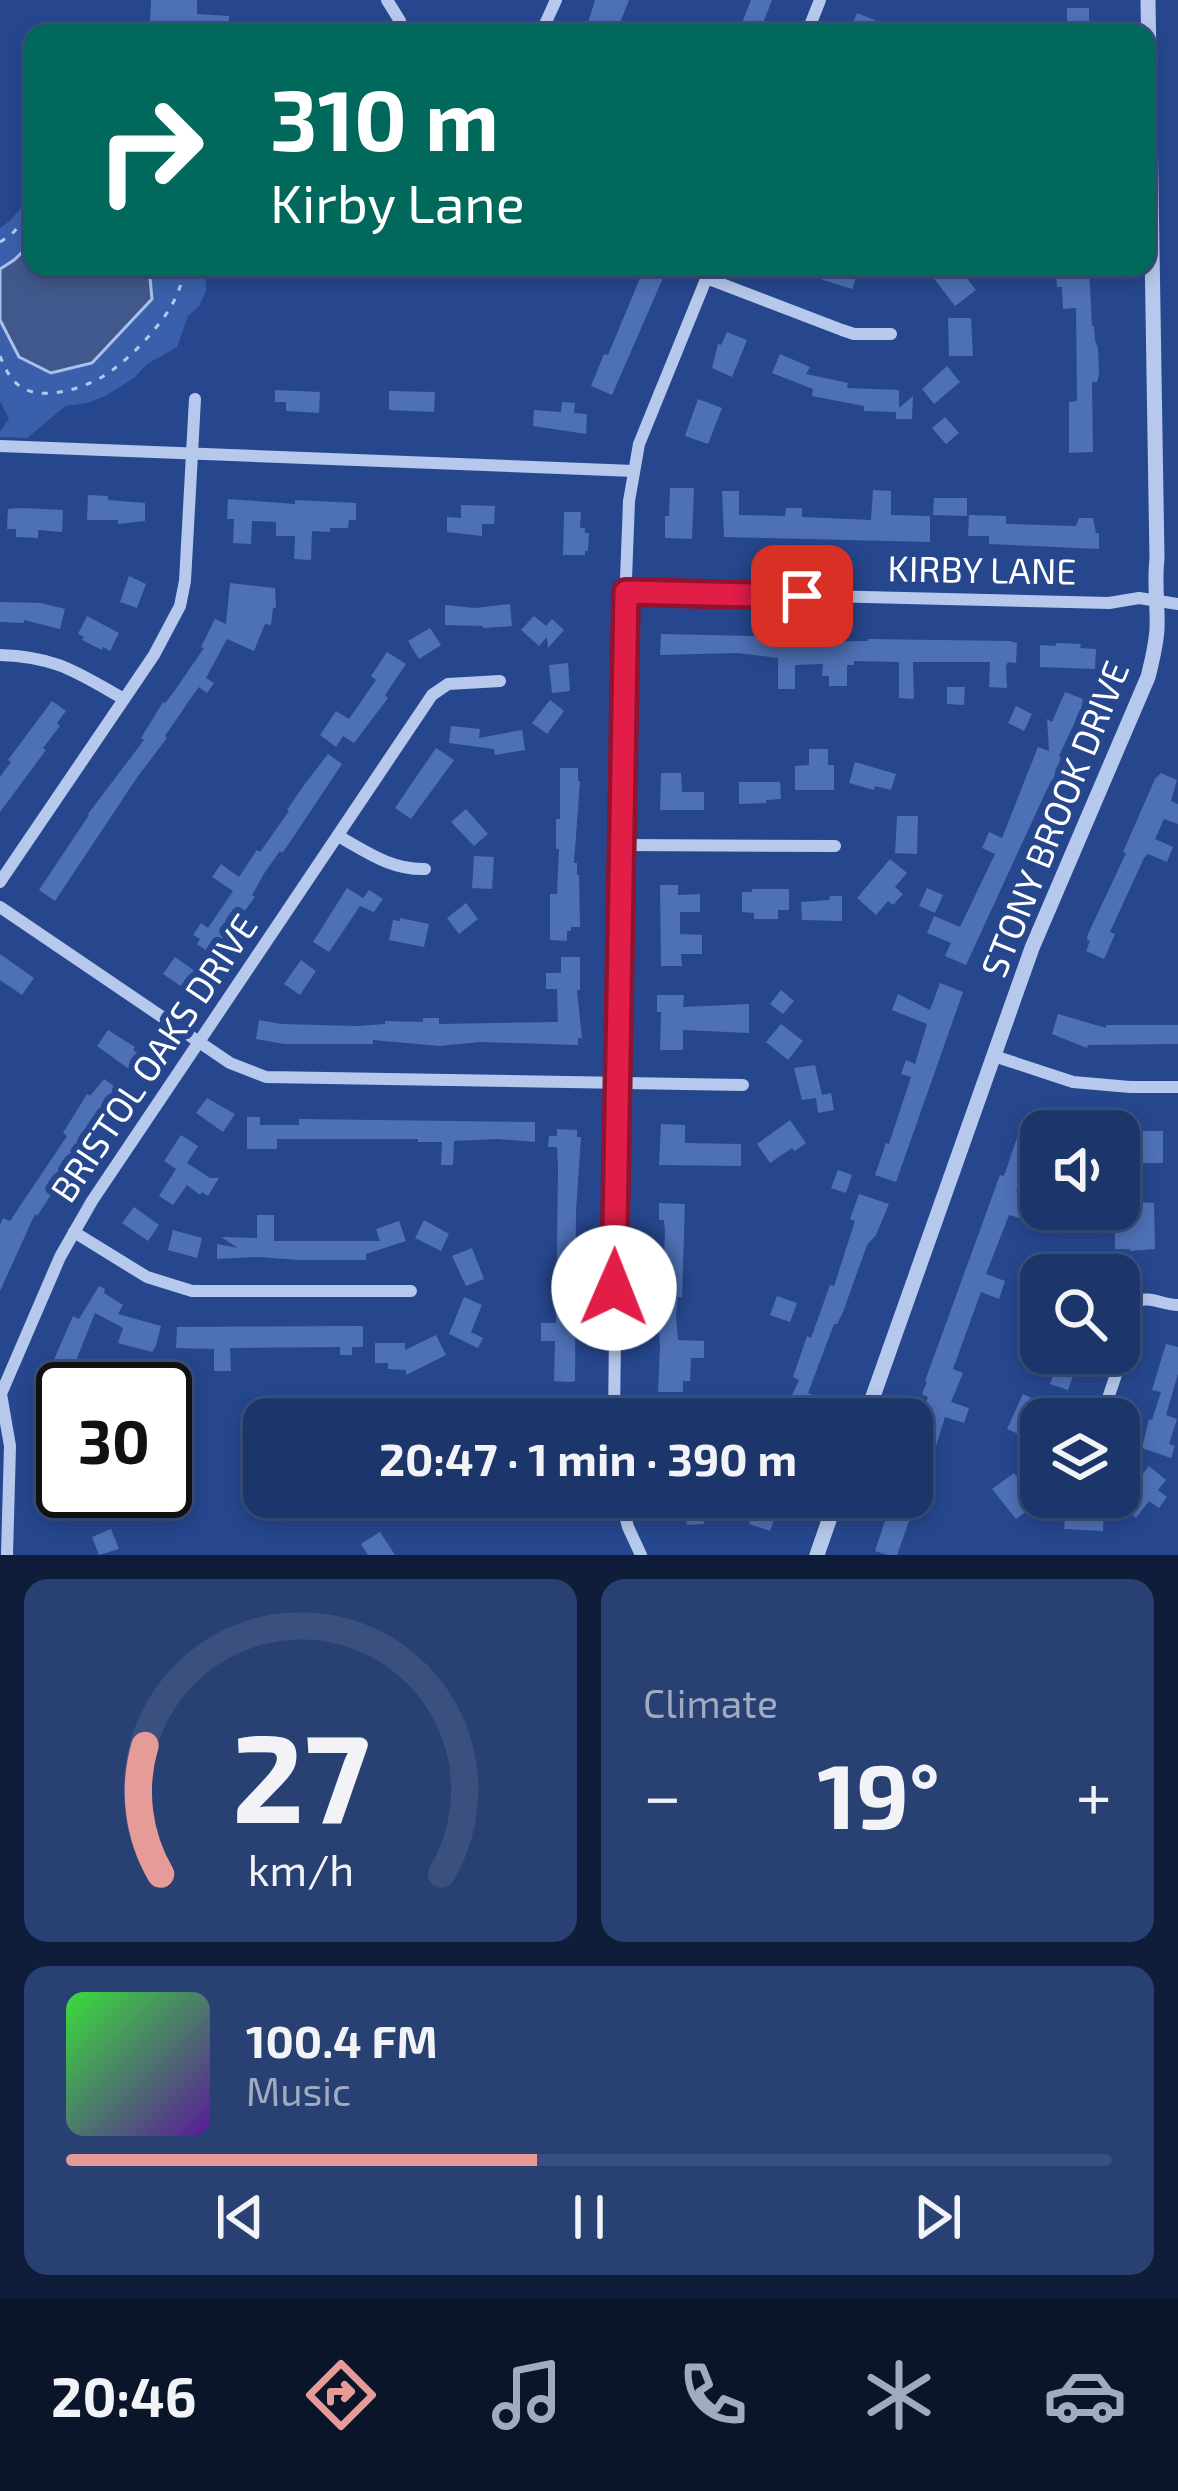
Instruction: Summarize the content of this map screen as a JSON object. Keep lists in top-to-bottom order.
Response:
{
  "streets": {
    "street": ["KIRBY LANE", "STONY BROOK DRIVE", "BRISTOL OAKS DRIVE"]
  },
  "crossings": [
    ["KIRBY LANE", "STONY BROOK DRIVE"]
  ],
  "page": {
    "turn": ["310 m", "Kirby Lane"],
    "limit": "30",
    "trip": "20:47 · 1 min · 390 m",
    "tile": "Climate",
    "heat": ["−", "19°", "+"],
    "song": ["100.4 FM", "Music"],
    "tabs": "20:46",
    "gauge": ["27", "km/h"]
  }
}
